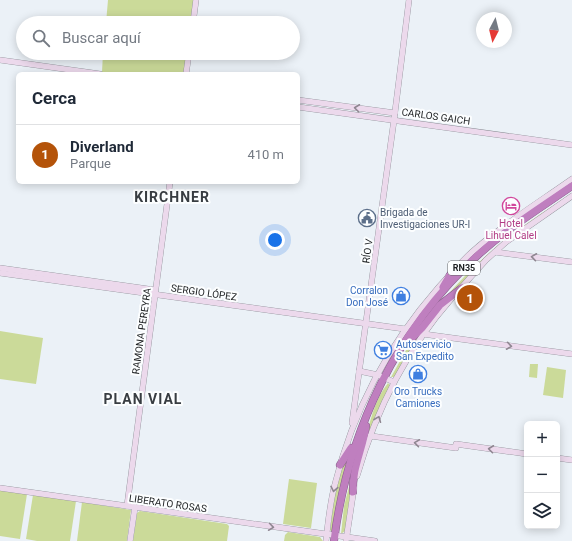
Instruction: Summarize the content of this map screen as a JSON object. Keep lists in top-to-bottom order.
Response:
{
  "streets": {
    "highway": ["RN35"],
    "street": [
      "CARLOS GAICH",
      "RÍO V",
      "SERGIO LÓPEZ",
      "RAMONA PEREYRA",
      "LIBERATO ROSAS"
    ]
  },
  "crossings": [
    ["CARLOS GAICH", "RÍO V"],
    ["RÍO V", "SERGIO LÓPEZ"],
    ["RN35", "LIBERATO ROSAS"],
    ["SERGIO LÓPEZ", "RAMONA PEREYRA"],
    ["RAMONA PEREYRA", "LIBERATO ROSAS"]
  ],
  "one_way": ["LIBERATO ROSAS"],
  "districts": ["KIRCHNER", "PLAN VIAL"],
  "places": {
    "hotel": ["Hotel Lihuel Calel"],
    "public building": ["Brigada de Investigaciones UR-I"],
    "shop": ["Corralon Don José", "Oro Trucks Camiones"],
    "supermarket": ["Autoservicio San Expedito"]
  },
  "north": "bottom",
  "page": {
    "search": "Buscar aquí",
    "heading": "Cerca",
    "list": [
      {
        "mark": "1",
        "name": "Diverland",
        "note": "Parque",
        "value": "410 m"
      }
    ],
    "pins": "1",
    "map_buttons": ["+", "−"]
  }
}
